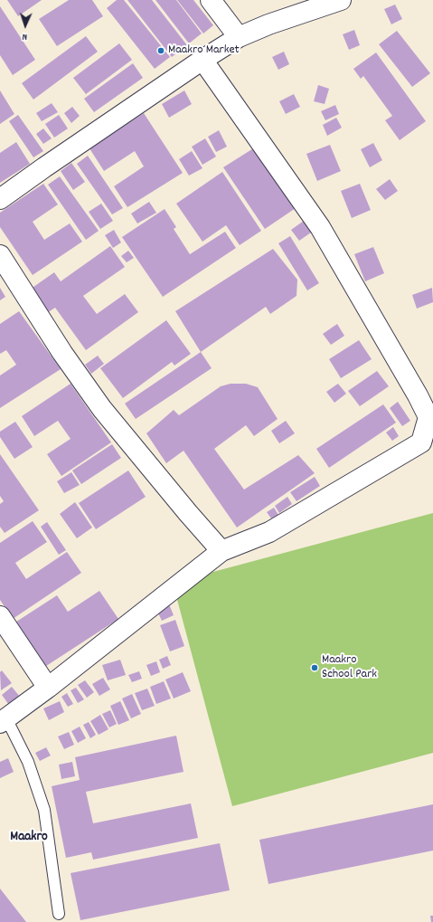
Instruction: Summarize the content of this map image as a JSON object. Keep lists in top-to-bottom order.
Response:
{
  "districts": ["Maakro"],
  "places": ["Maakro Market", "Maakro School Park"],
  "north": "bottom"
}
